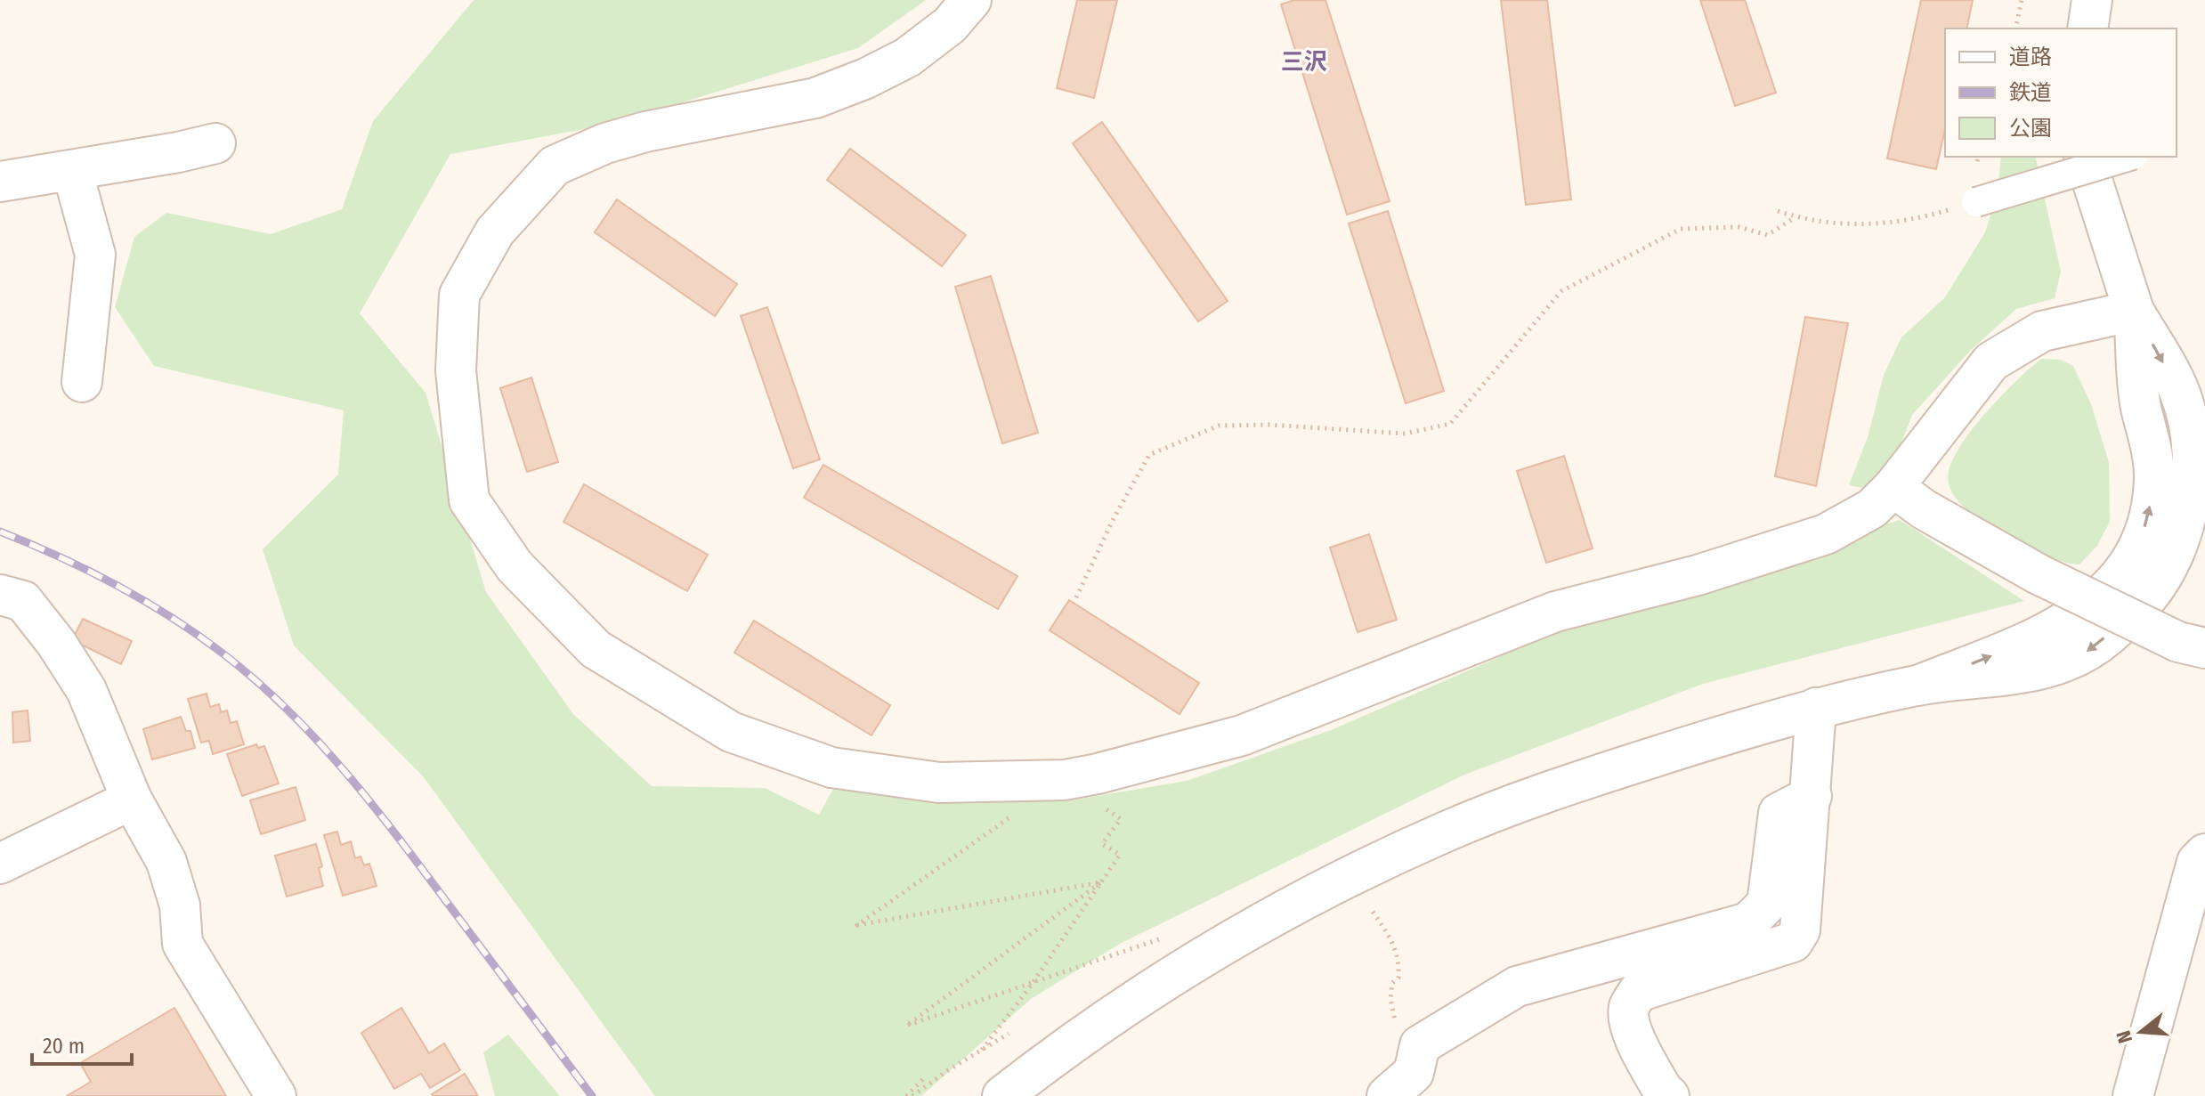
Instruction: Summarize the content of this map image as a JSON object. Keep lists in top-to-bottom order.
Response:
{
  "districts": ["三沢"],
  "legend": ["道路", "鉄道", "公園"],
  "scale_bar": "20 m",
  "north": "left"
}
